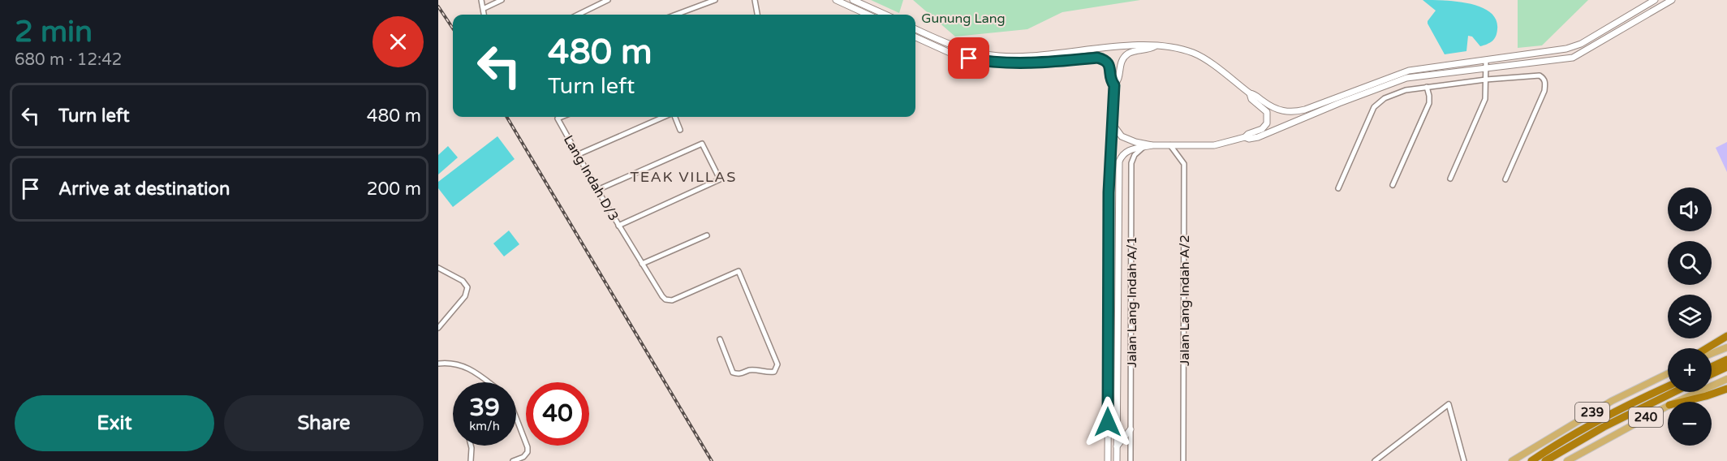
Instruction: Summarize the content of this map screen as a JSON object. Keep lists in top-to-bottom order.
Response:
{
  "streets": {
    "main road": ["239", "240"],
    "street": ["Lang Indah D/3", "Jalan Lang Indah A/2", "Jalan Lang Indah A/1"]
  },
  "districts": ["TEAK VILLAS"],
  "parks": ["Gunung Lang"],
  "page": {
    "heading": ["2 min", "680 m · 12:42"],
    "turn": ["480 m", "Turn left"],
    "list": [
      {
        "name": "Turn left",
        "value": "480 m"
      },
      {
        "name": "Arrive at destination",
        "value": "200 m"
      }
    ],
    "map_buttons": ["+", "−"],
    "speed": "39 km/h",
    "limit": "40",
    "buttons": ["Exit", "Share"]
  }
}
